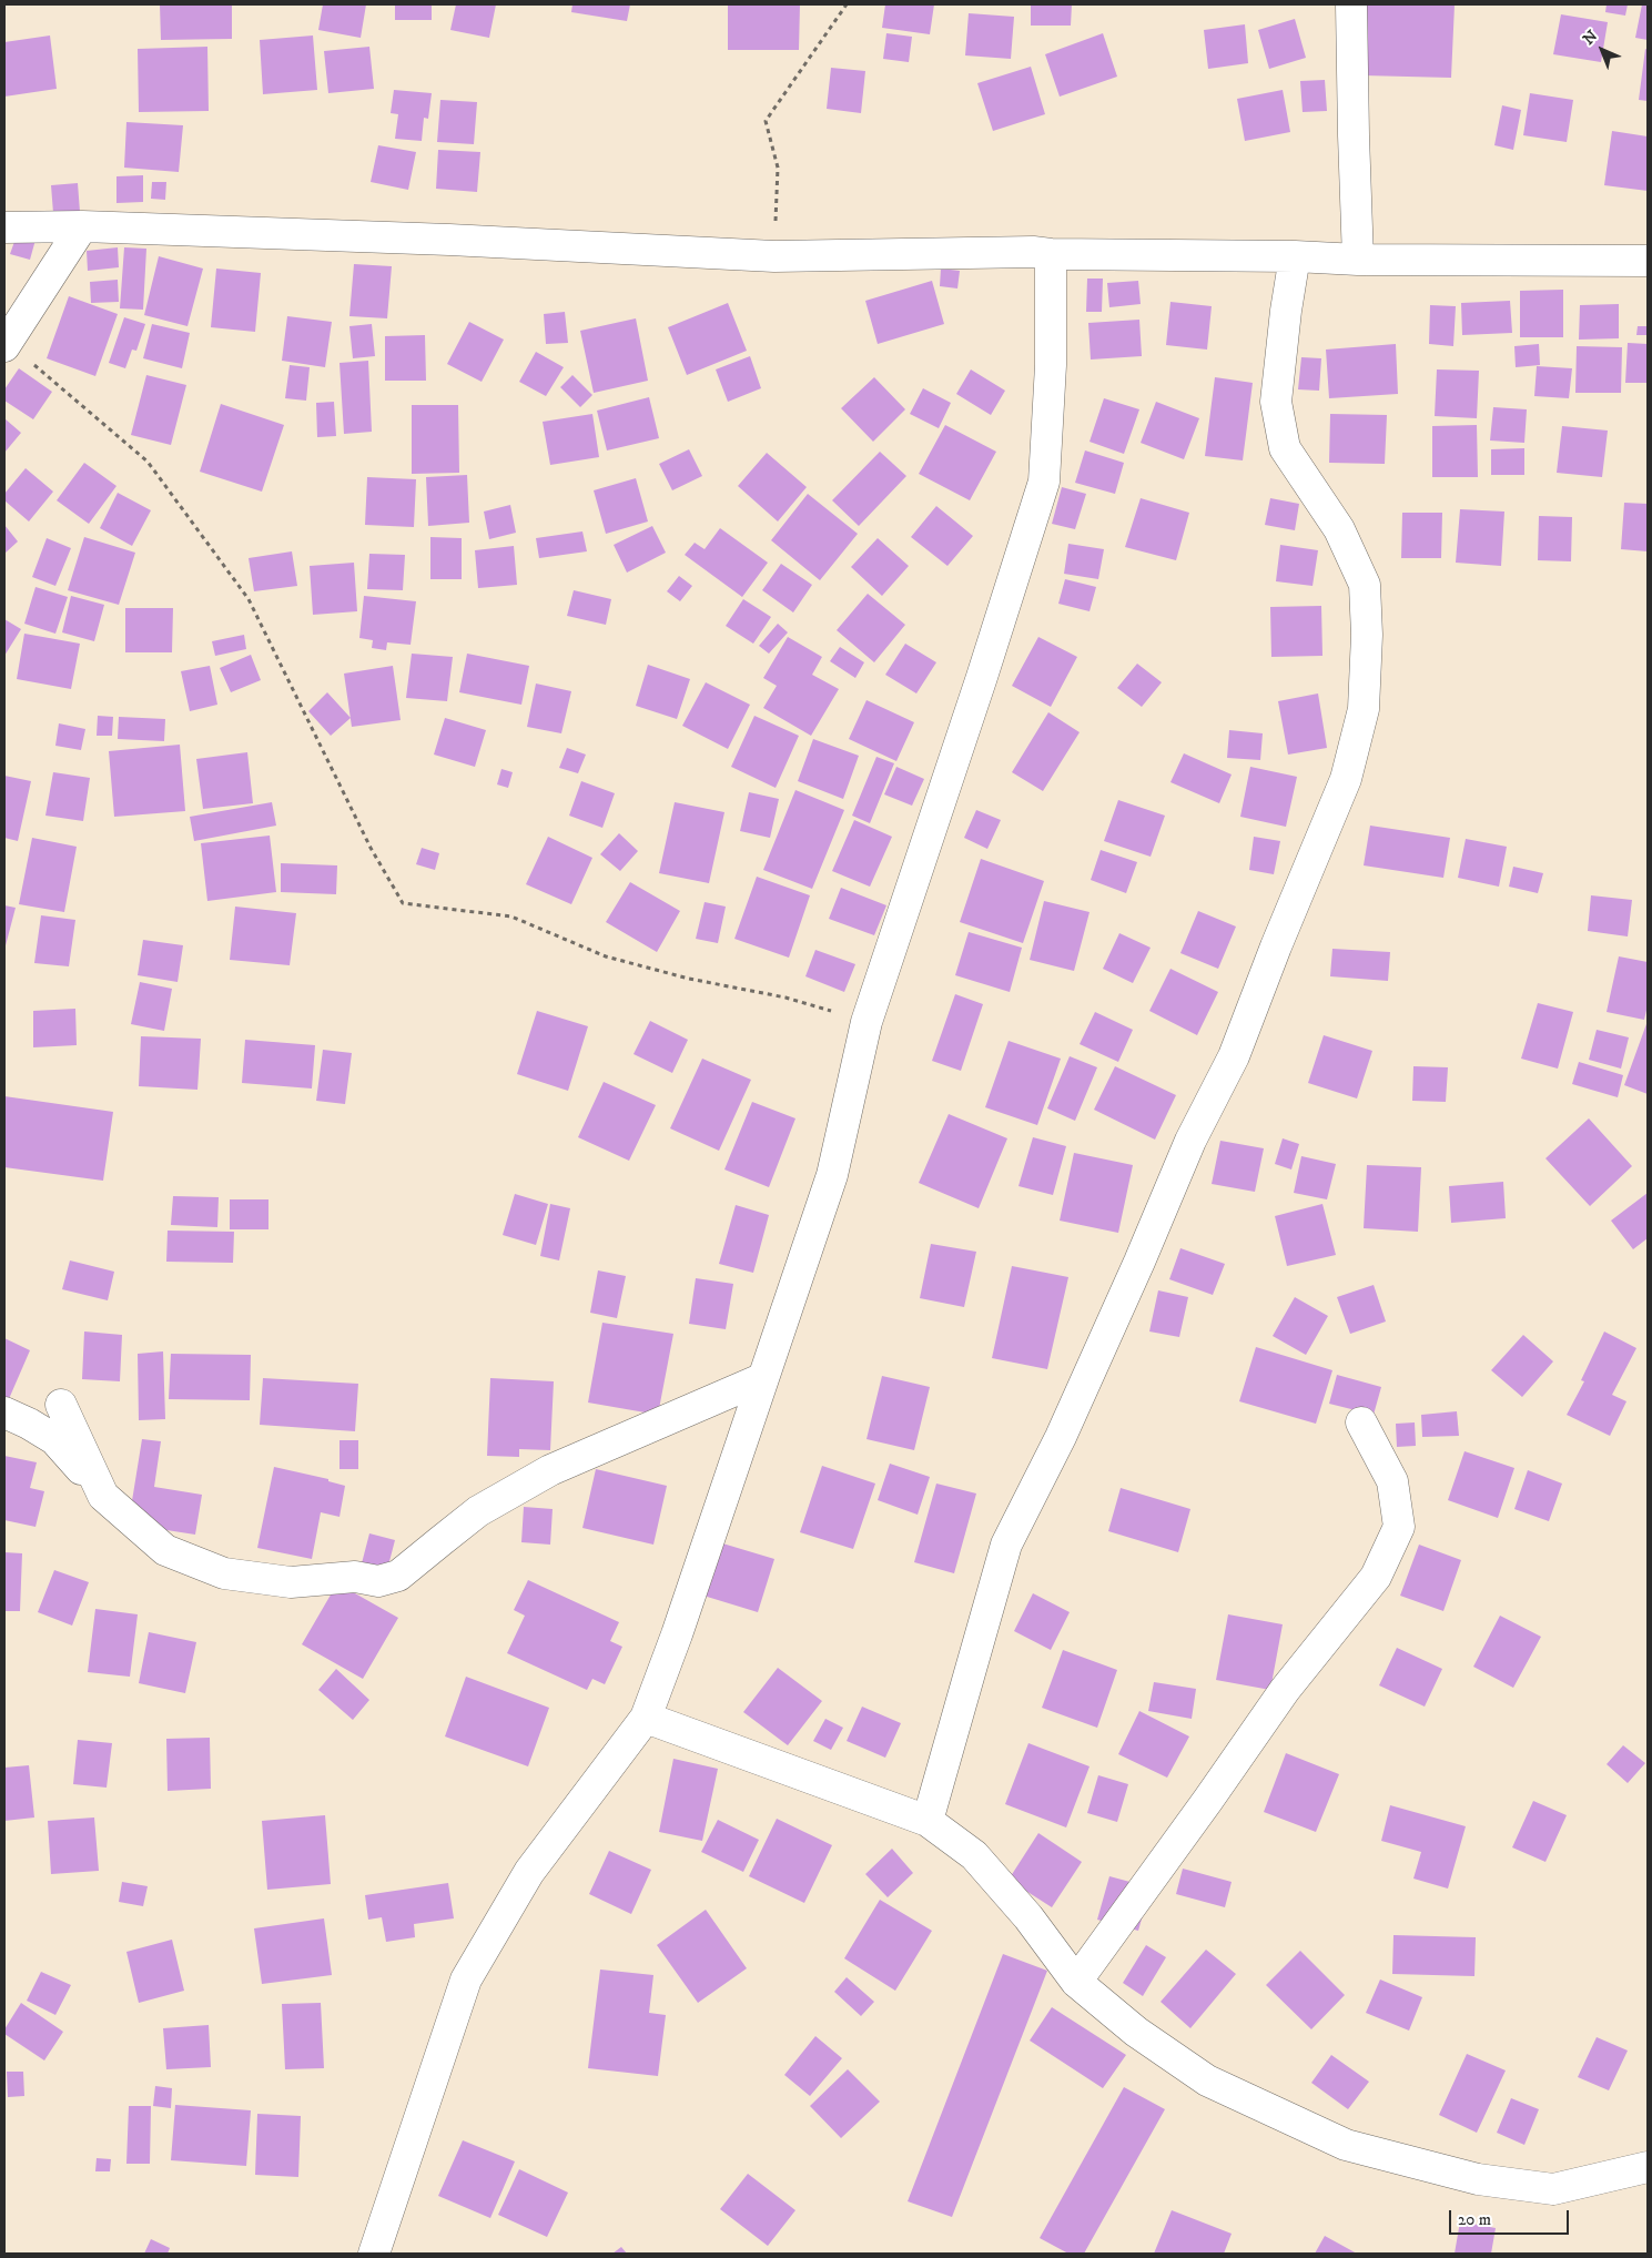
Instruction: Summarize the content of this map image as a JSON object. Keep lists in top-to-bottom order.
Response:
{
  "scale_bar": "20 m",
  "north": "top left"
}
